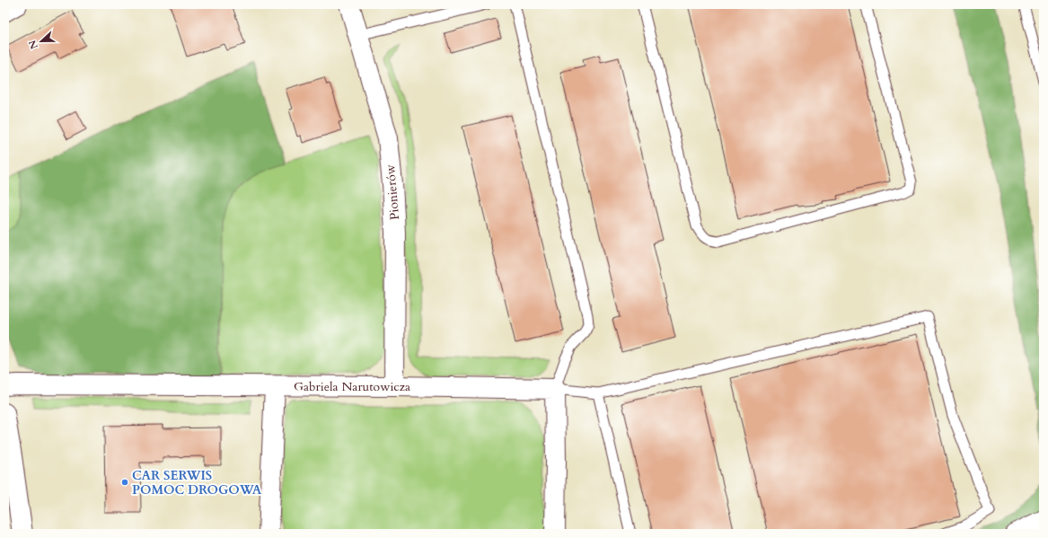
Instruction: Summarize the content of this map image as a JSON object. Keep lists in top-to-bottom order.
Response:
{
  "streets": {
    "street": ["Pionierów", "Gabriela Narutowicza"]
  },
  "crossings": [
    ["Pionierów", "Gabriela Narutowicza"]
  ],
  "places": ["CAR SERWIS POMOC DROGOWA"],
  "north": "left"
}
